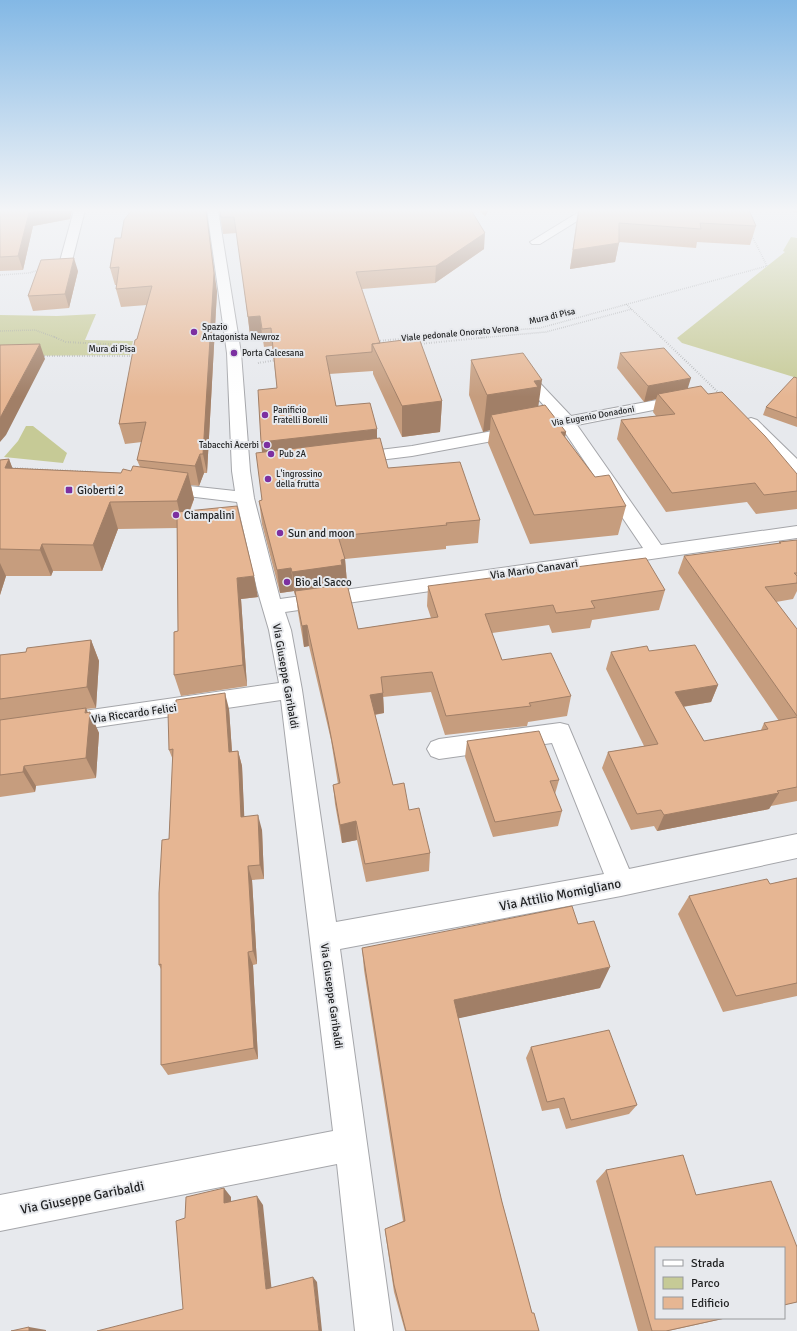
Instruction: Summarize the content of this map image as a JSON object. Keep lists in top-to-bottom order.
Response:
{
  "streets": {
    "street": [
      "Via Eugenio Donadoni",
      "Via Mario Canavari",
      "Via Giuseppe Garibaldi",
      "Via Riccardo Felici",
      "Via Attilio Momigliano"
    ],
    "path": ["Mura di Pisa", "Viale pedonale Onorato Verona"]
  },
  "crossings": [
    ["Via Mario Canavari", "Via Giuseppe Garibaldi"],
    ["Via Giuseppe Garibaldi", "Via Riccardo Felici"],
    ["Via Giuseppe Garibaldi", "Via Attilio Momigliano"]
  ],
  "places": {
    "other": [
      "Spazio Antagonista Newroz",
      "Porta Calcesana",
      "Panificio Fratelli Borelli",
      "Tabacchi Acerbi",
      "Pub 2A",
      "L'ingrossino della frutta",
      "Ciampalini",
      "Sun and moon",
      "Bio al Sacco"
    ],
    "transit": ["Gioberti 2"]
  },
  "legend": ["Strada", "Parco", "Edificio"]
}
